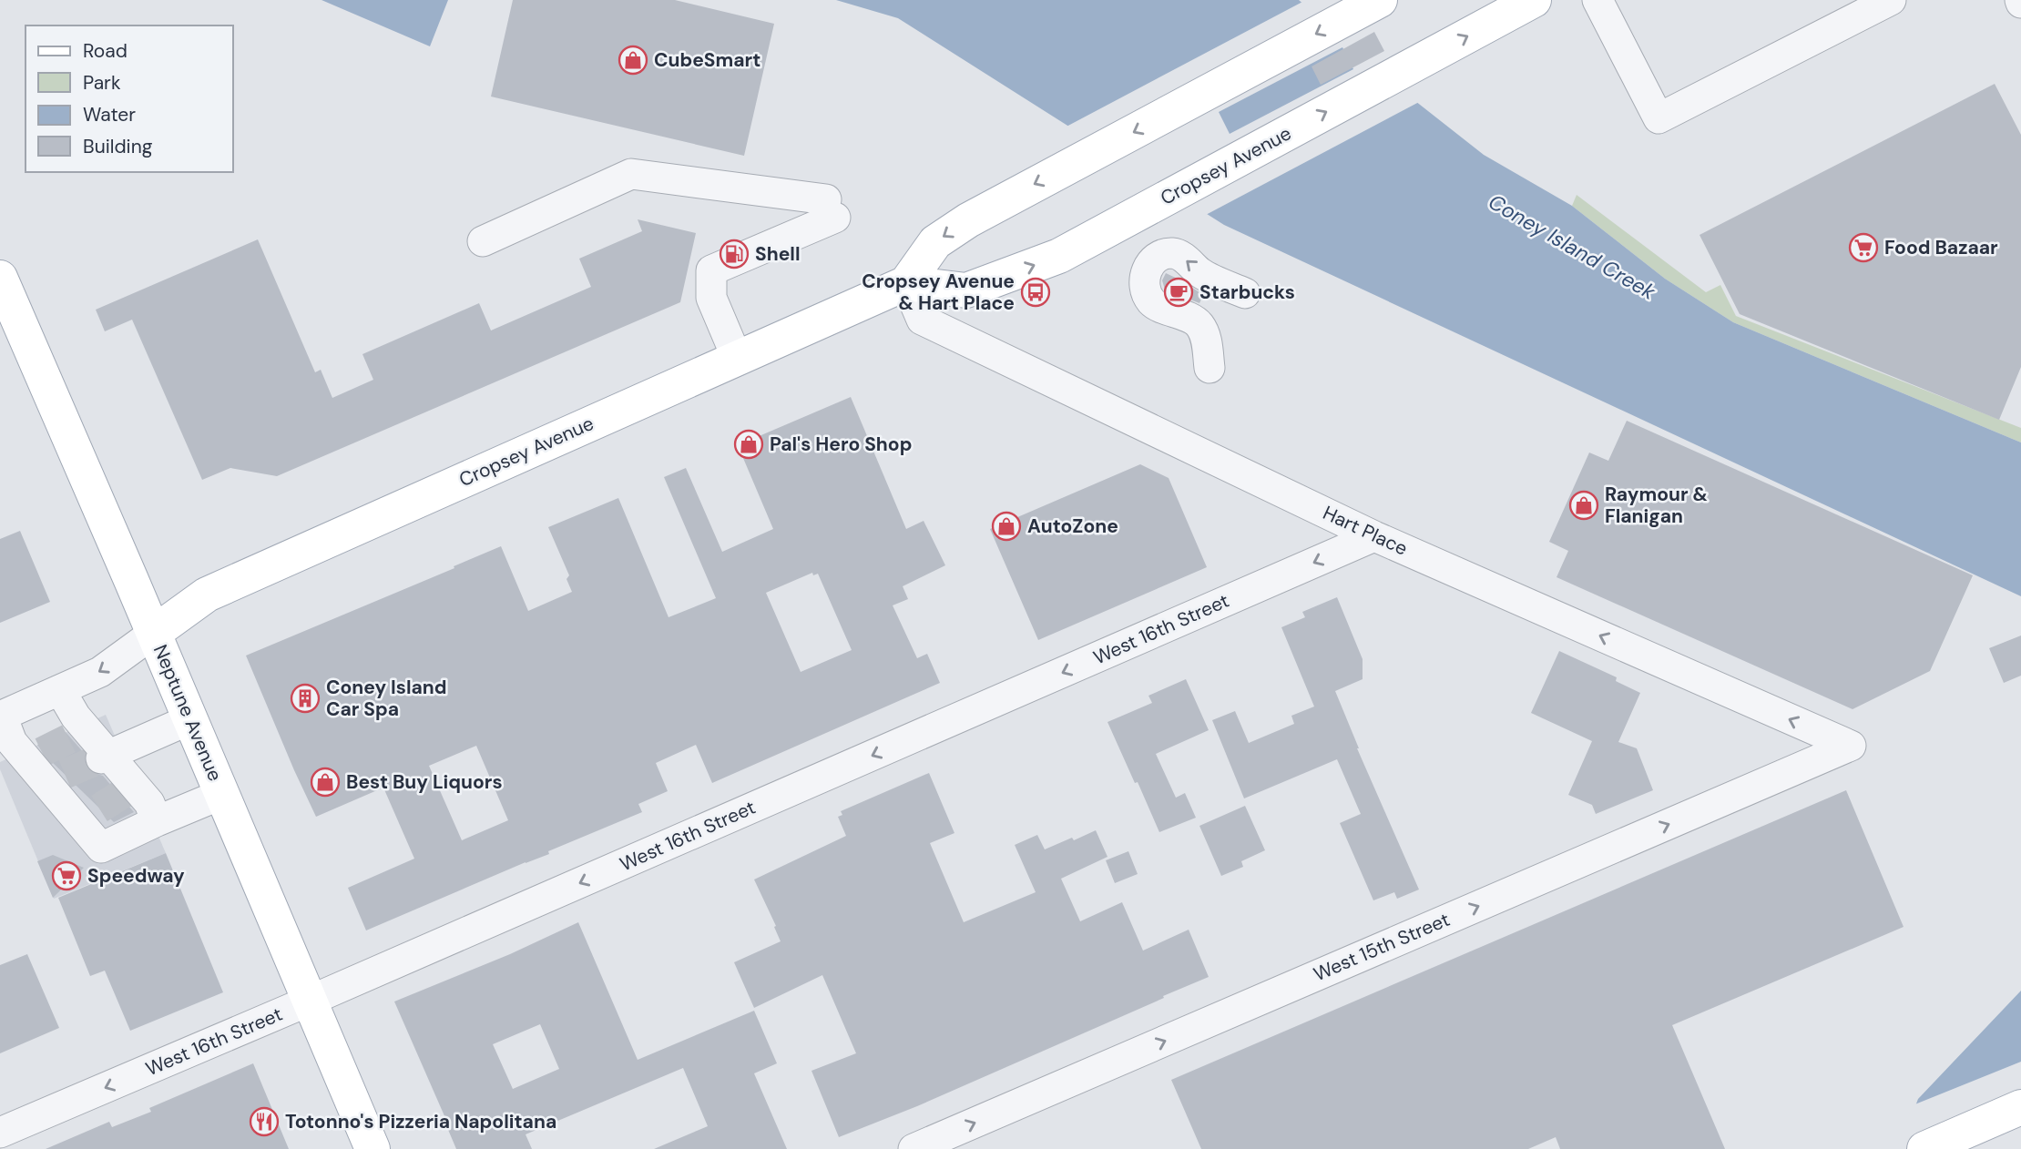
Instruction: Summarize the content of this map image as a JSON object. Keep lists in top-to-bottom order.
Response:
{
  "streets": {
    "main road": ["Cropsey Avenue", "Neptune Avenue"],
    "street": ["Hart Place", "West 16th Street", "West 15th Street"]
  },
  "crossings": [
    ["Cropsey Avenue", "Hart Place"],
    ["Cropsey Avenue", "Neptune Avenue"],
    ["Hart Place", "West 16th Street"],
    ["Hart Place", "West 15th Street"],
    ["West 16th Street", "Neptune Avenue"]
  ],
  "one_way": ["Hart Place", "West 16th Street", "West 15th Street"],
  "water": ["Coney Island Creek"],
  "places": {
    "shop": [
      "CubeSmart",
      "Pal's Hero Shop",
      "Raymour & Flanigan",
      "AutoZone",
      "Best Buy Liquors"
    ],
    "supermarket": ["Food Bazaar", "Speedway"],
    "fuel station": ["Shell"],
    "bus stop": ["Cropsey Avenue & Hart Place"],
    "cafe": ["Starbucks"],
    "building": ["Coney Island Car Spa"],
    "restaurant": ["Totonno's Pizzeria Napolitana"]
  },
  "legend": [
    "Road",
    "Park",
    "Water",
    "Building"
  ]
}
